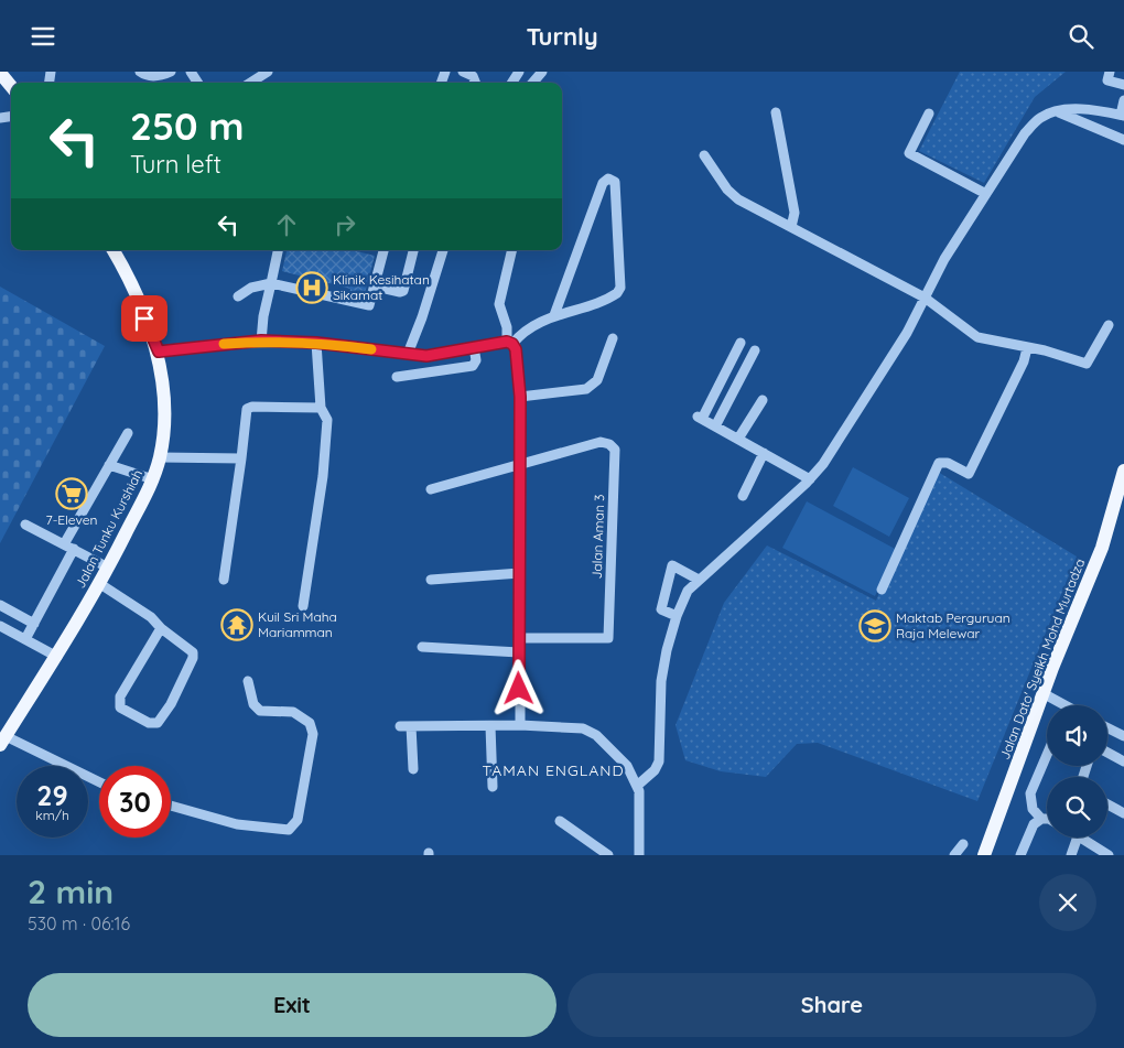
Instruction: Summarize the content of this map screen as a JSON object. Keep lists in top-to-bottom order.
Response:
{
  "streets": {
    "main road": ["Jalan Tunku Kurshiah", "Jalan Dato' Syeikh Mohd Murtadza"],
    "street": ["Jalan Aman 3"]
  },
  "districts": ["TAMAN ENGLAND"],
  "places": {
    "hospital": ["Klinik Kesihatan Sikamat"],
    "supermarket": ["7-Eleven"],
    "temple": ["Kuil Sri Maha Mariamman"],
    "school or university": ["Maktab Perguruan Raja Melewar"]
  },
  "page": {
    "header": "Turnly",
    "turn": ["250 m", "Turn left"],
    "speed": "29 km/h",
    "limit": "30",
    "heading": ["2 min", "530 m · 06:16"],
    "buttons": ["Exit", "Share"]
  }
}
